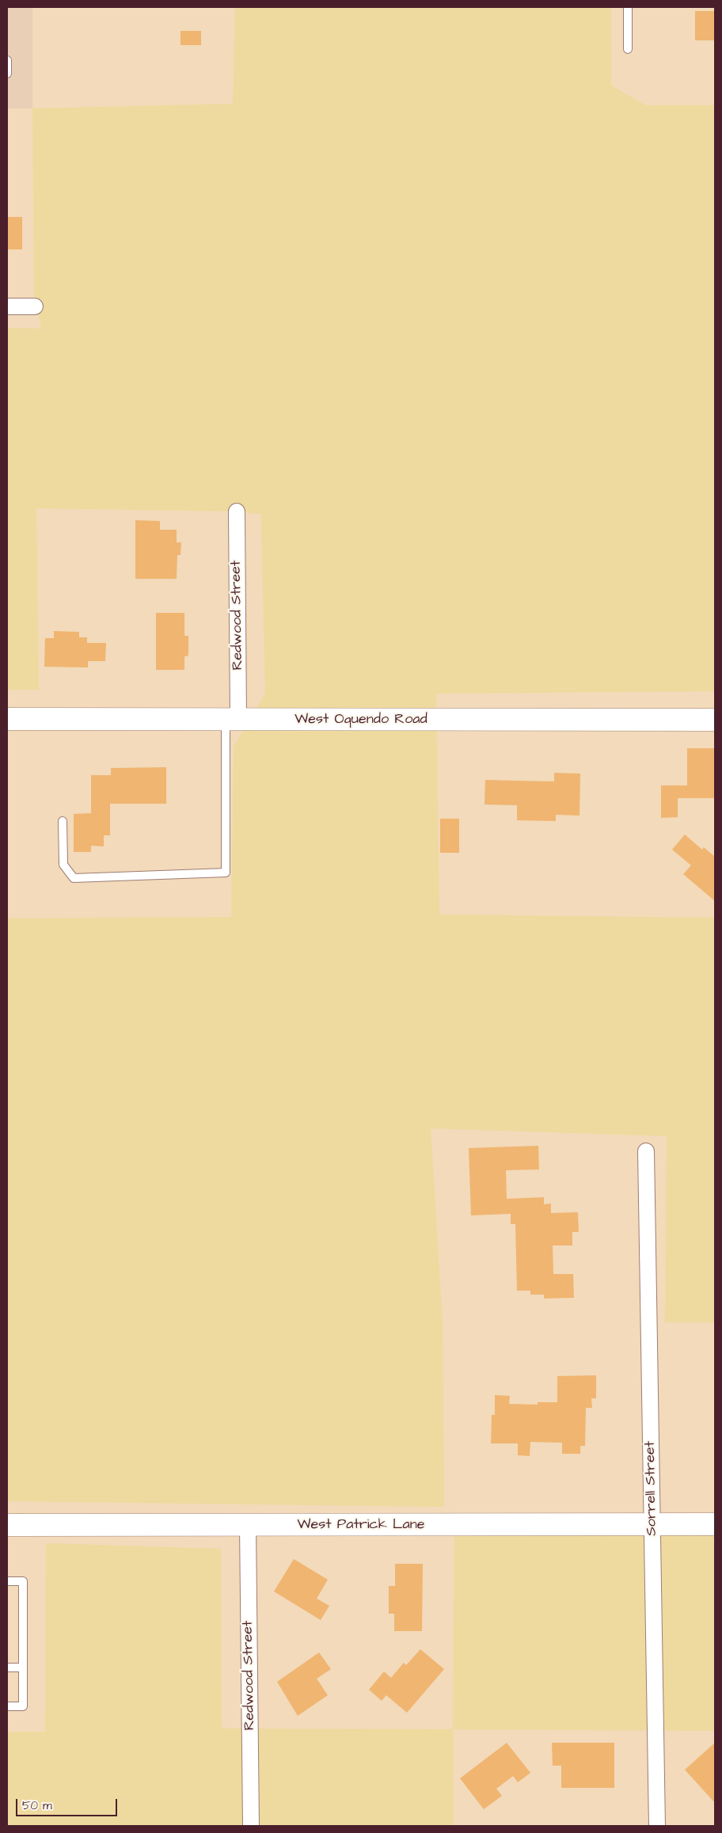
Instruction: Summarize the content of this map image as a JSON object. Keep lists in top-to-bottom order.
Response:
{
  "streets": {
    "street": [
      "Redwood Street",
      "West Oquendo Road",
      "Sorrell Street",
      "West Patrick Lane"
    ]
  },
  "crossings": [
    ["Redwood Street", "West Oquendo Road"],
    ["Redwood Street", "West Patrick Lane"],
    ["Sorrell Street", "West Patrick Lane"]
  ],
  "scale_bar": "50 m"
}
